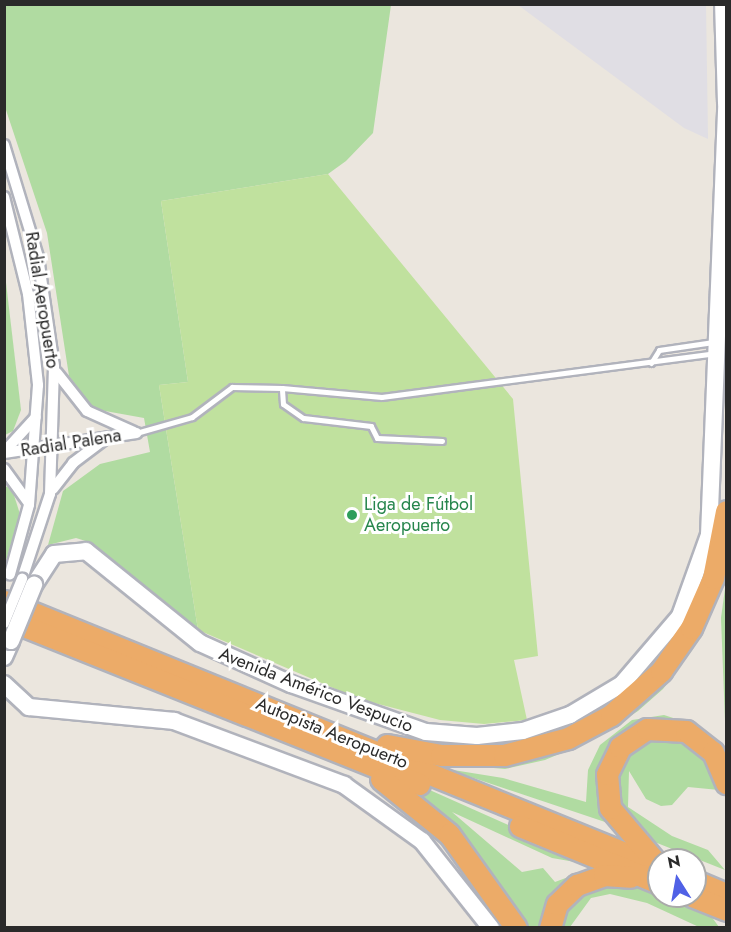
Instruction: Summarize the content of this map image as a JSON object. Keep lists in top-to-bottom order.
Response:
{
  "streets": {
    "highway": ["Autopista Aeropuerto"],
    "street": ["Radial Aeropuerto", "Radial Palena", "Avenida Américo Vespucio"]
  },
  "crossings": [
    ["Radial Aeropuerto", "Radial Palena"],
    ["Radial Aeropuerto", "Avenida Américo Vespucio"]
  ],
  "places": ["Liga de Fútbol Aeropuerto"],
  "north": "top"
}
